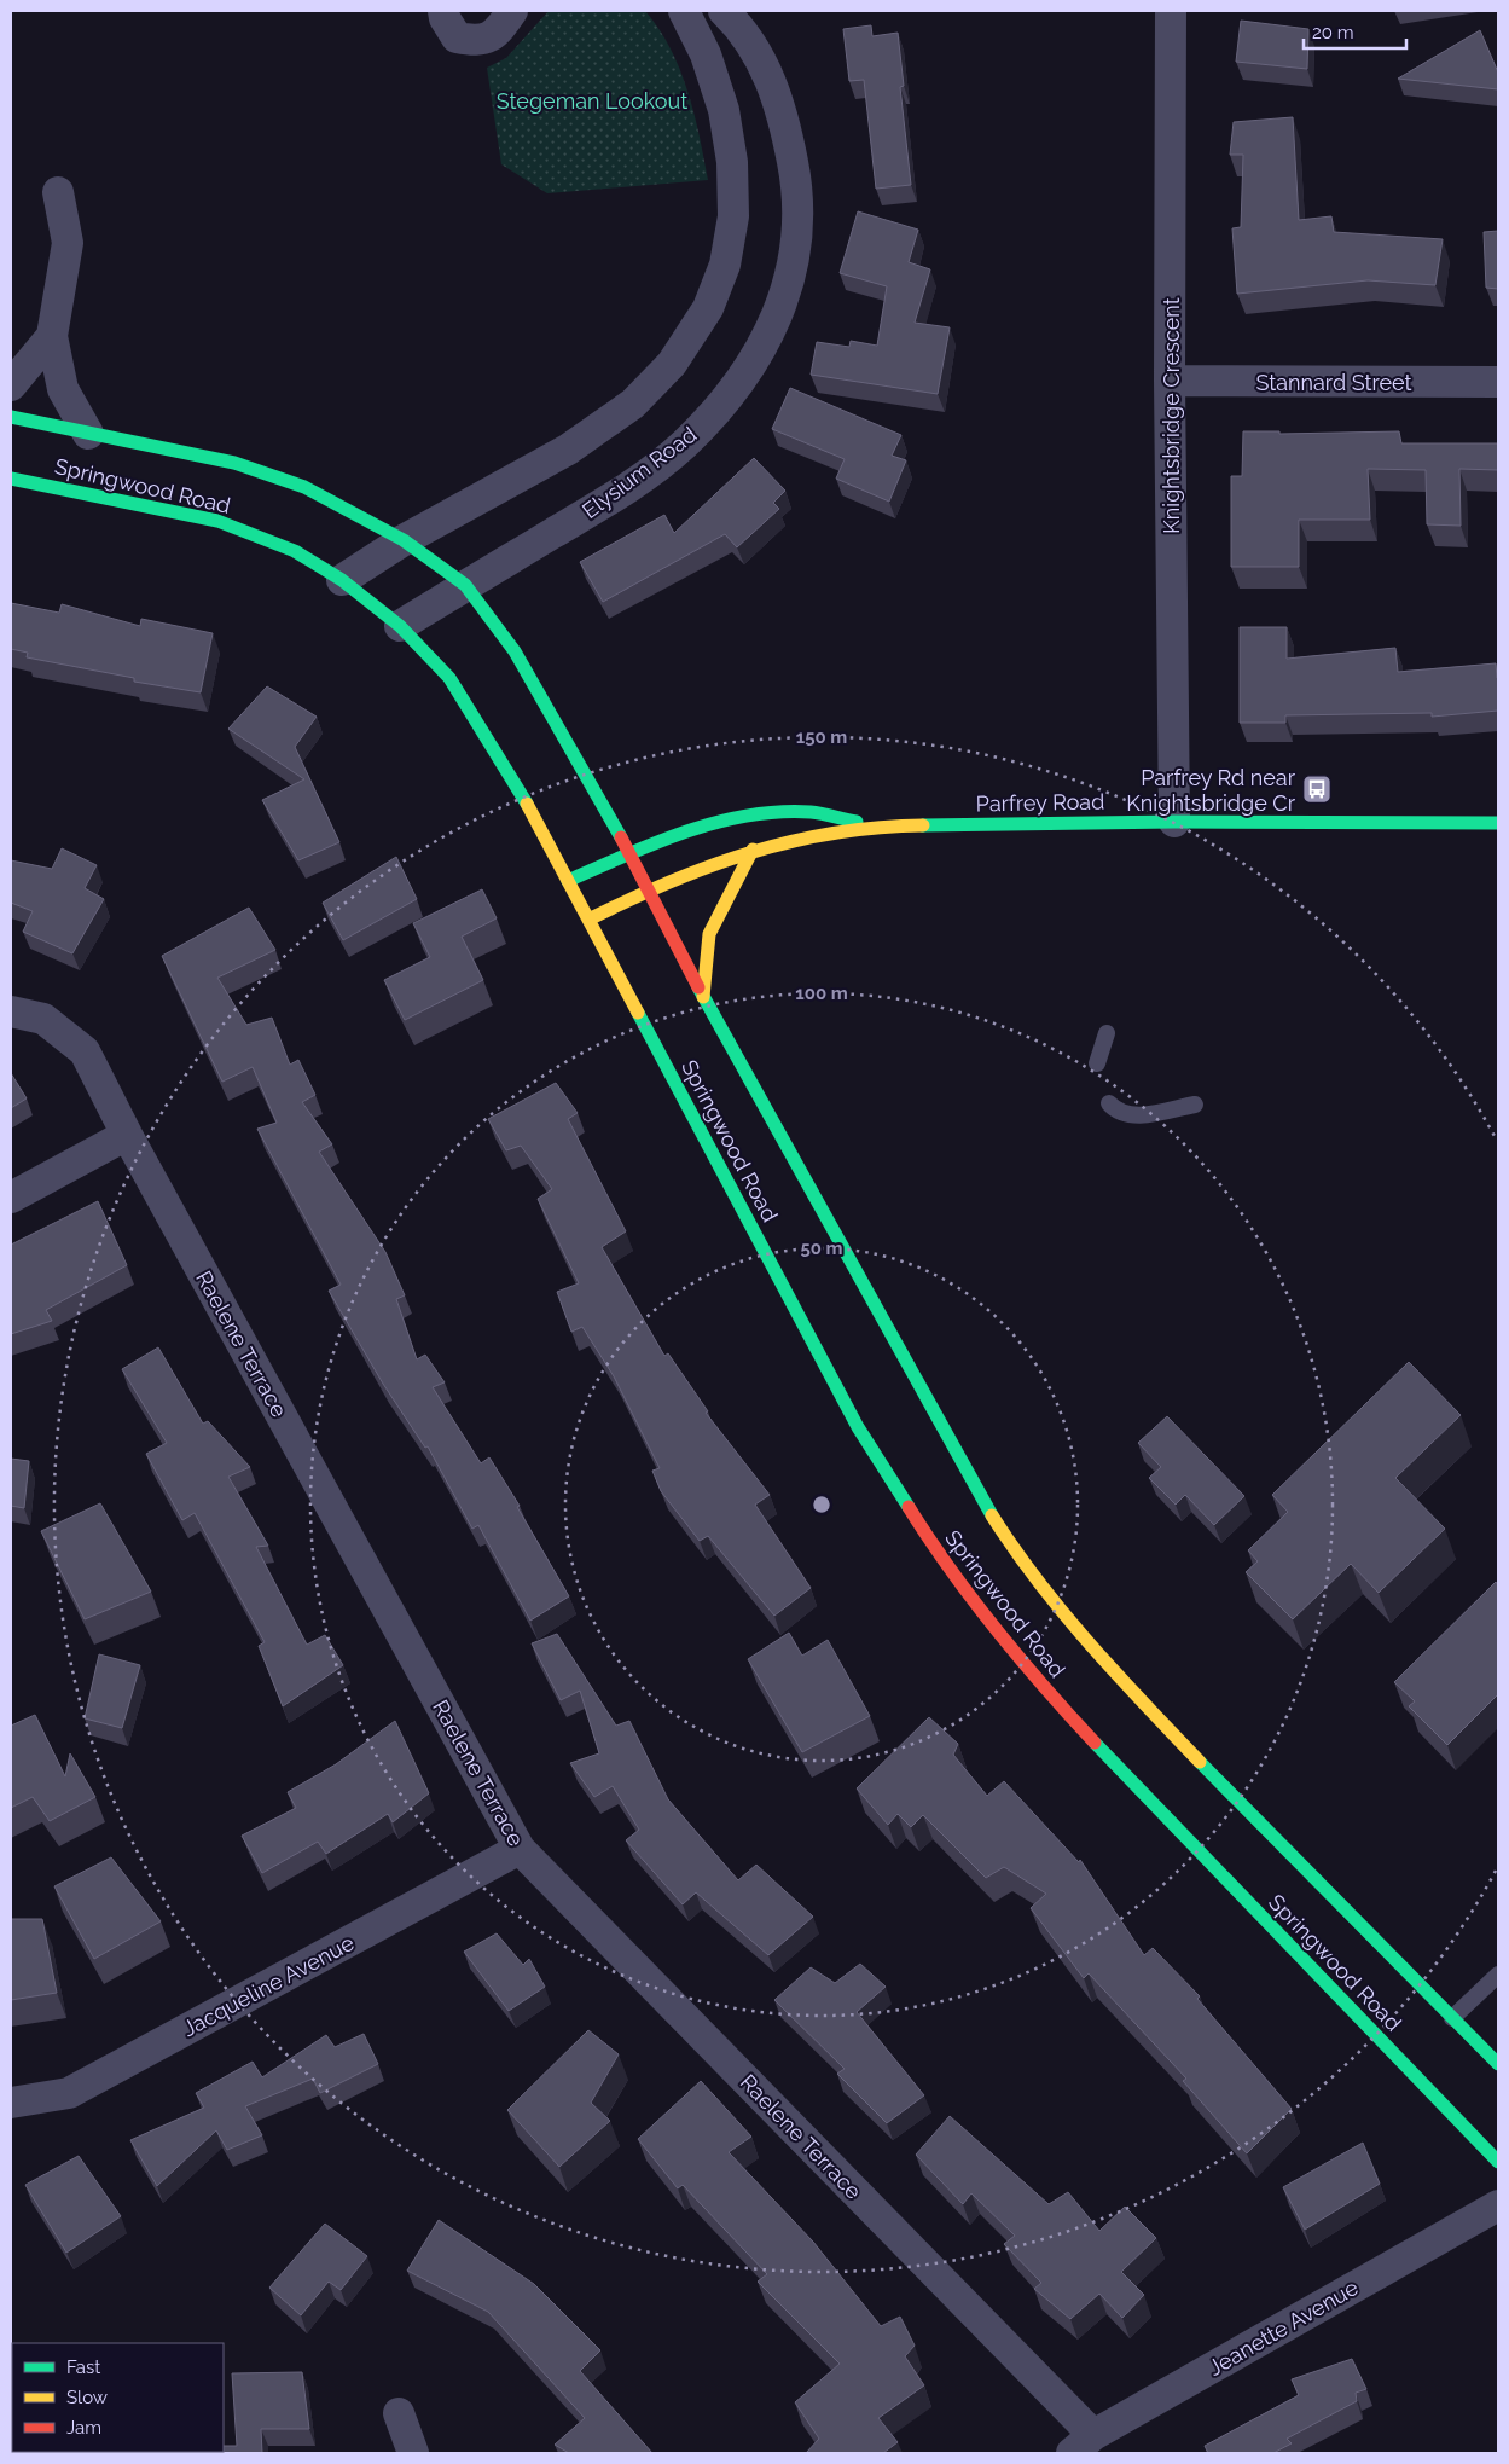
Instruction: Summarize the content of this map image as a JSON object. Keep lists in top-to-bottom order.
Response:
{
  "streets": {
    "main road": ["Springwood Road", "Parfrey Road"],
    "street": [
      "Stannard Street",
      "Knightsbridge Crescent",
      "Elysium Road",
      "Raelene Terrace",
      "Jacqueline Avenue",
      "Jeanette Avenue"
    ]
  },
  "crossings": [
    ["Stannard Street", "Knightsbridge Crescent"],
    ["Knightsbridge Crescent", "Parfrey Road"],
    ["Elysium Road", "Springwood Road"],
    ["Springwood Road", "Parfrey Road"],
    ["Raelene Terrace", "Jacqueline Avenue"],
    ["Raelene Terrace", "Jeanette Avenue"]
  ],
  "parks": ["Stegeman Lookout"],
  "places": {
    "bus stop": ["Parfrey Rd near Knightsbridge Cr"]
  },
  "legend": ["Fast", "Slow", "Jam"],
  "scale_bar": "20 m",
  "rings": ["150 m", "100 m", "50 m"]
}
